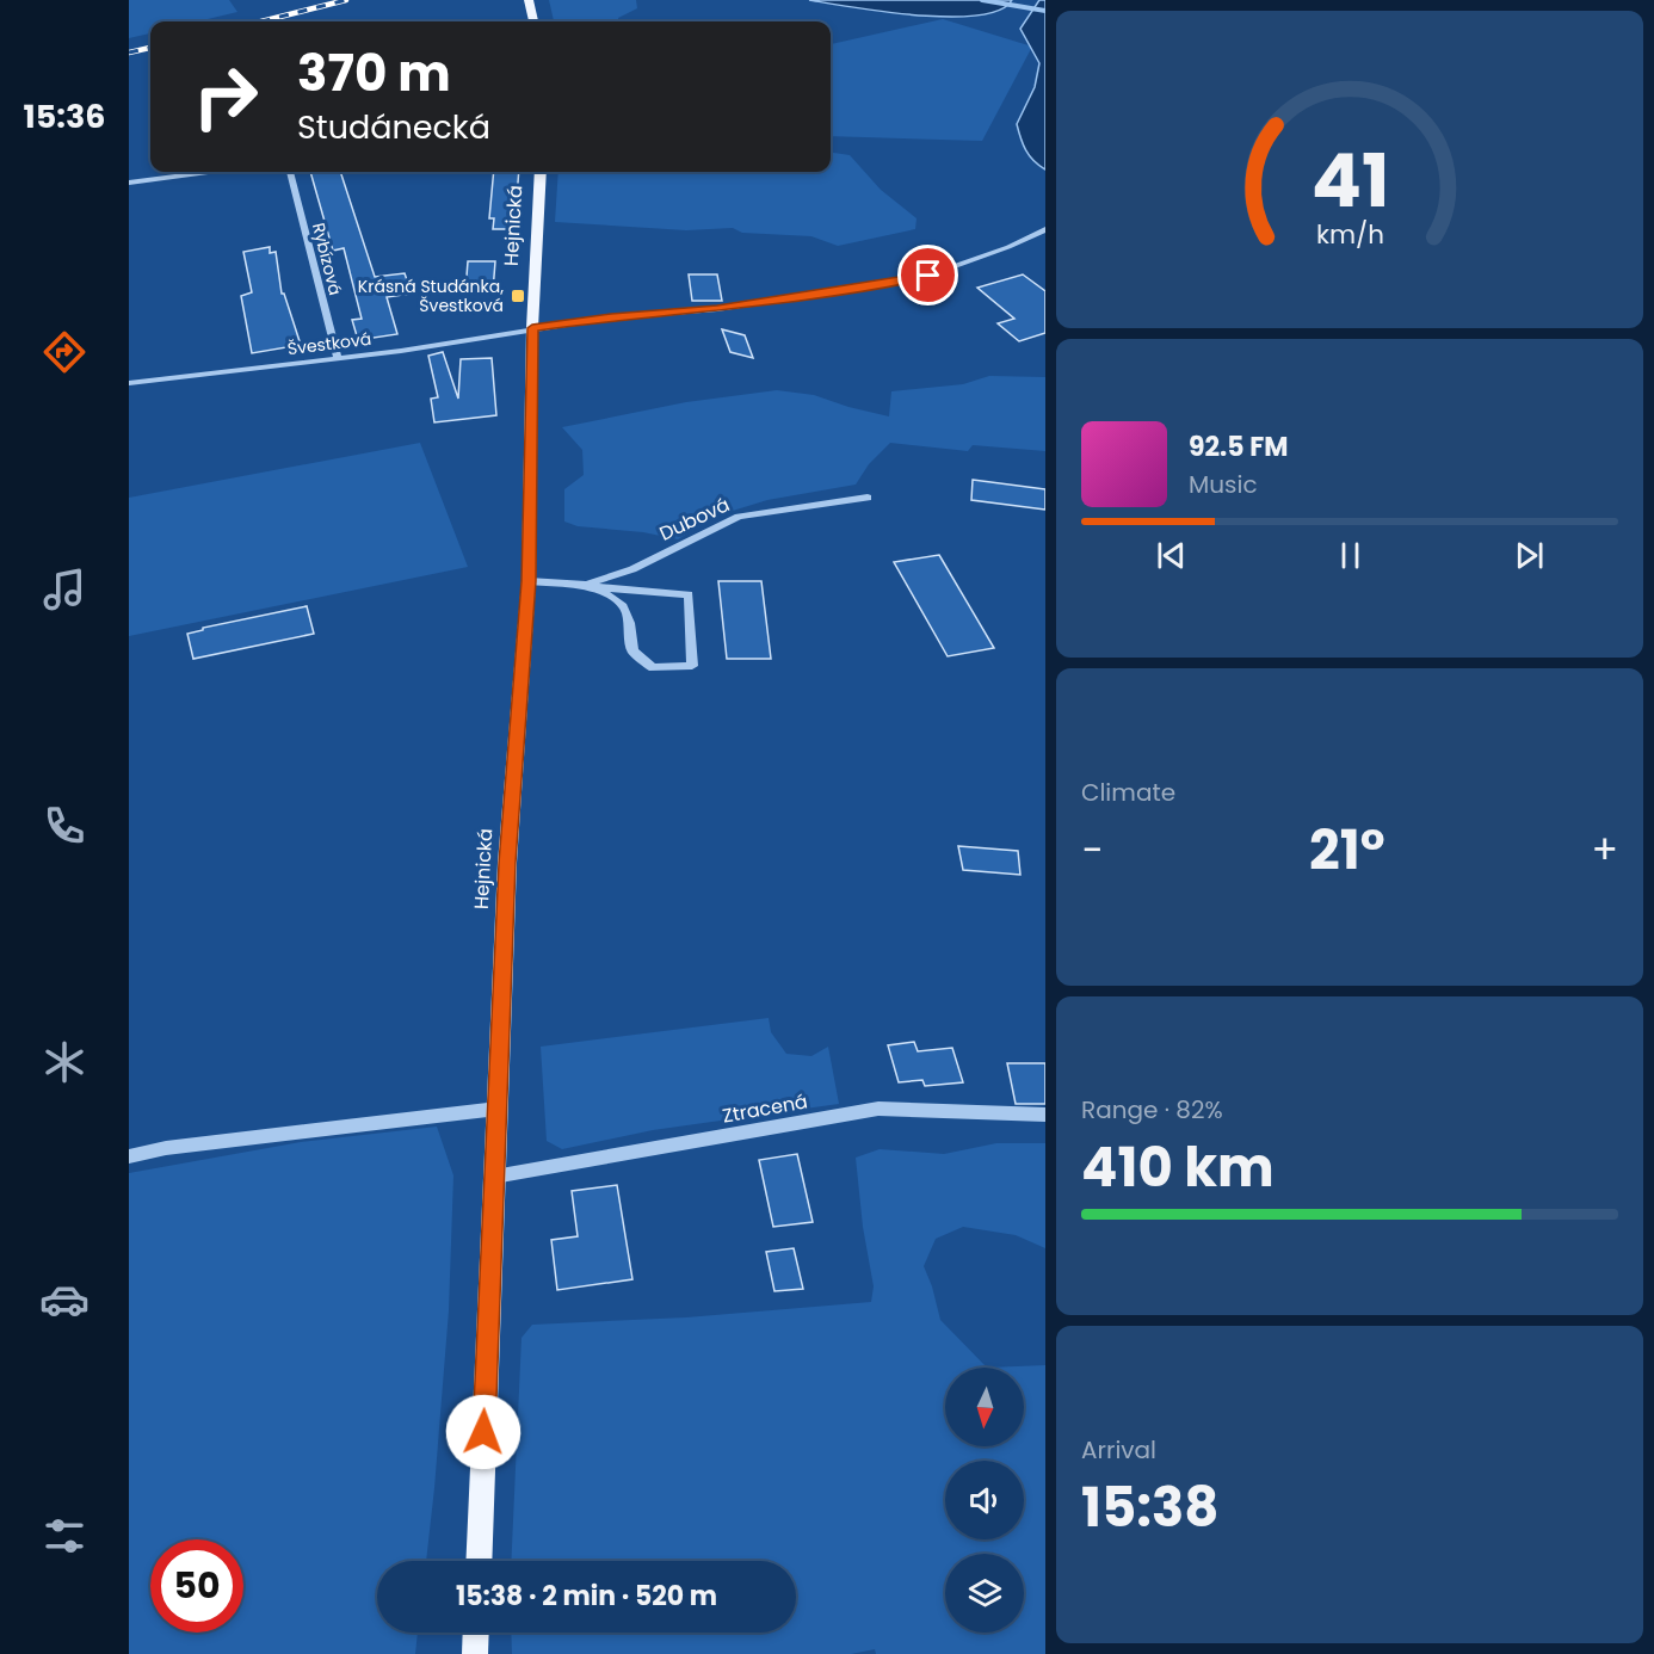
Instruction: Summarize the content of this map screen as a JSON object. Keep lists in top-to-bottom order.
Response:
{
  "streets": {
    "main road": ["Hejnická"],
    "street": [
      "Rybízová",
      "Švestková",
      "Dubová",
      "Ztracená"
    ]
  },
  "crossings": [
    ["Hejnická", "Švestková"],
    ["Hejnická", "Ztracená"],
    ["Rybízová", "Švestková"]
  ],
  "places": {
    "transit": ["Krásná Studánka, Švestková"]
  },
  "north": "bottom",
  "page": {
    "tabs": "15:36",
    "turn": ["370 m", "Studánecká"],
    "song": ["92.5 FM", "Music"],
    "tile": [
      "Climate",
      ["Range · 82%", "410 km"],
      ["Arrival", "15:38"]
    ],
    "heat": ["−", "21°", "+"],
    "limit": "50",
    "trip": "15:38 · 2 min · 520 m",
    "gauge": ["41", "km/h"]
  }
}
